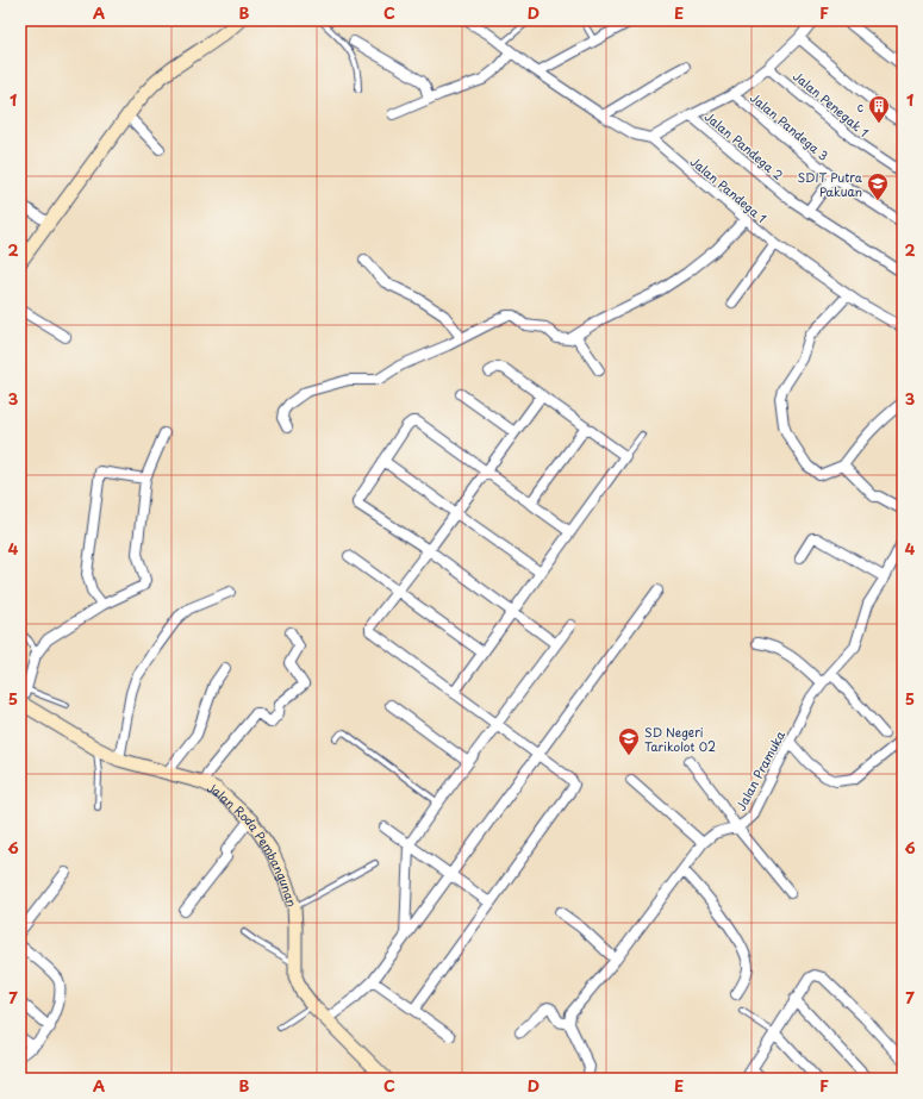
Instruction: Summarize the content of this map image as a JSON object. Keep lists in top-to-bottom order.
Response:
{
  "streets": {
    "street": [
      "Jalan Penegak 1",
      "Jalan Pandega 3",
      "Jalan Pandega 2",
      "Jalan Pandega 1",
      "Jalan Pramuka",
      "Jalan Roda Pembangunan"
    ]
  },
  "places": {
    "building": ["c"],
    "school or university": ["SDIT Putra Pakuan", "SD Negeri Tarikolot 02"]
  },
  "grid": {
    "columns": [
      "A",
      "B",
      "C",
      "D",
      "E",
      "F"
    ],
    "rows": [
      "1",
      "2",
      "3",
      "4",
      "5",
      "6",
      "7"
    ]
  }
}
